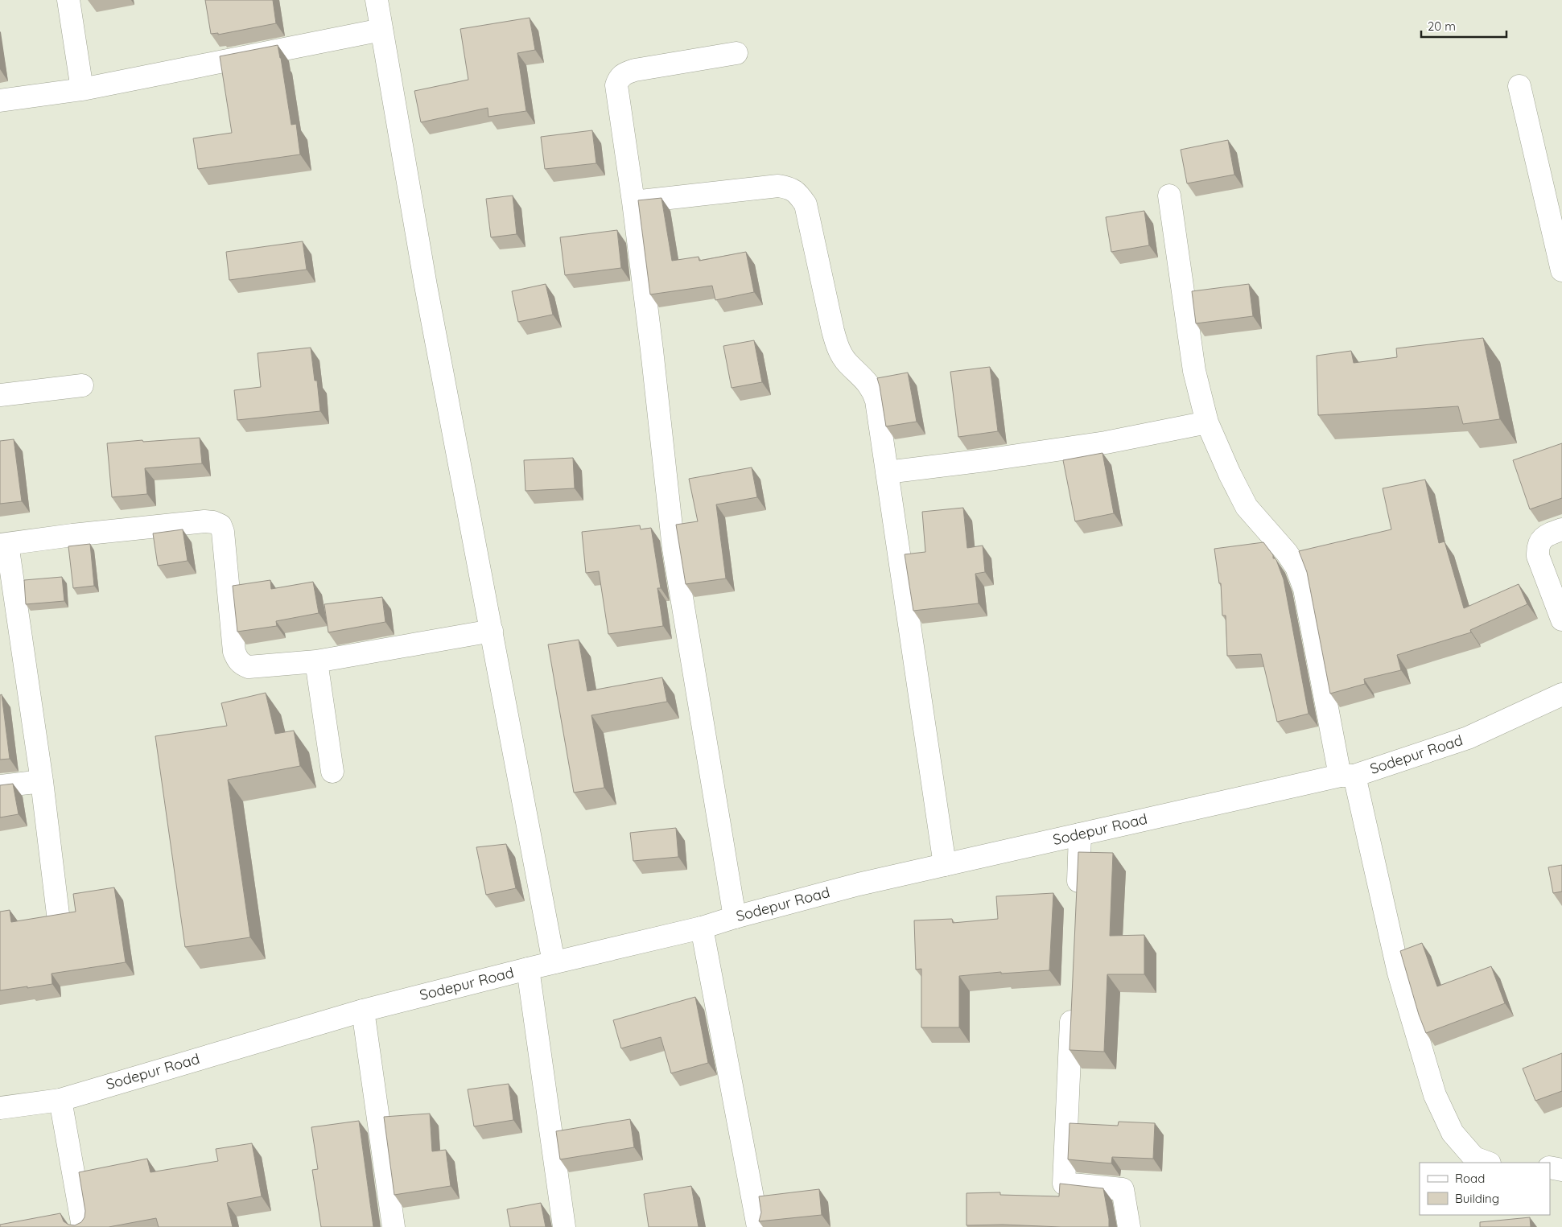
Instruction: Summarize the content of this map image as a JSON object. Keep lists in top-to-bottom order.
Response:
{
  "streets": {
    "street": ["Sodepur Road"]
  },
  "legend": ["Road", "Building"],
  "scale_bar": "20 m"
}
